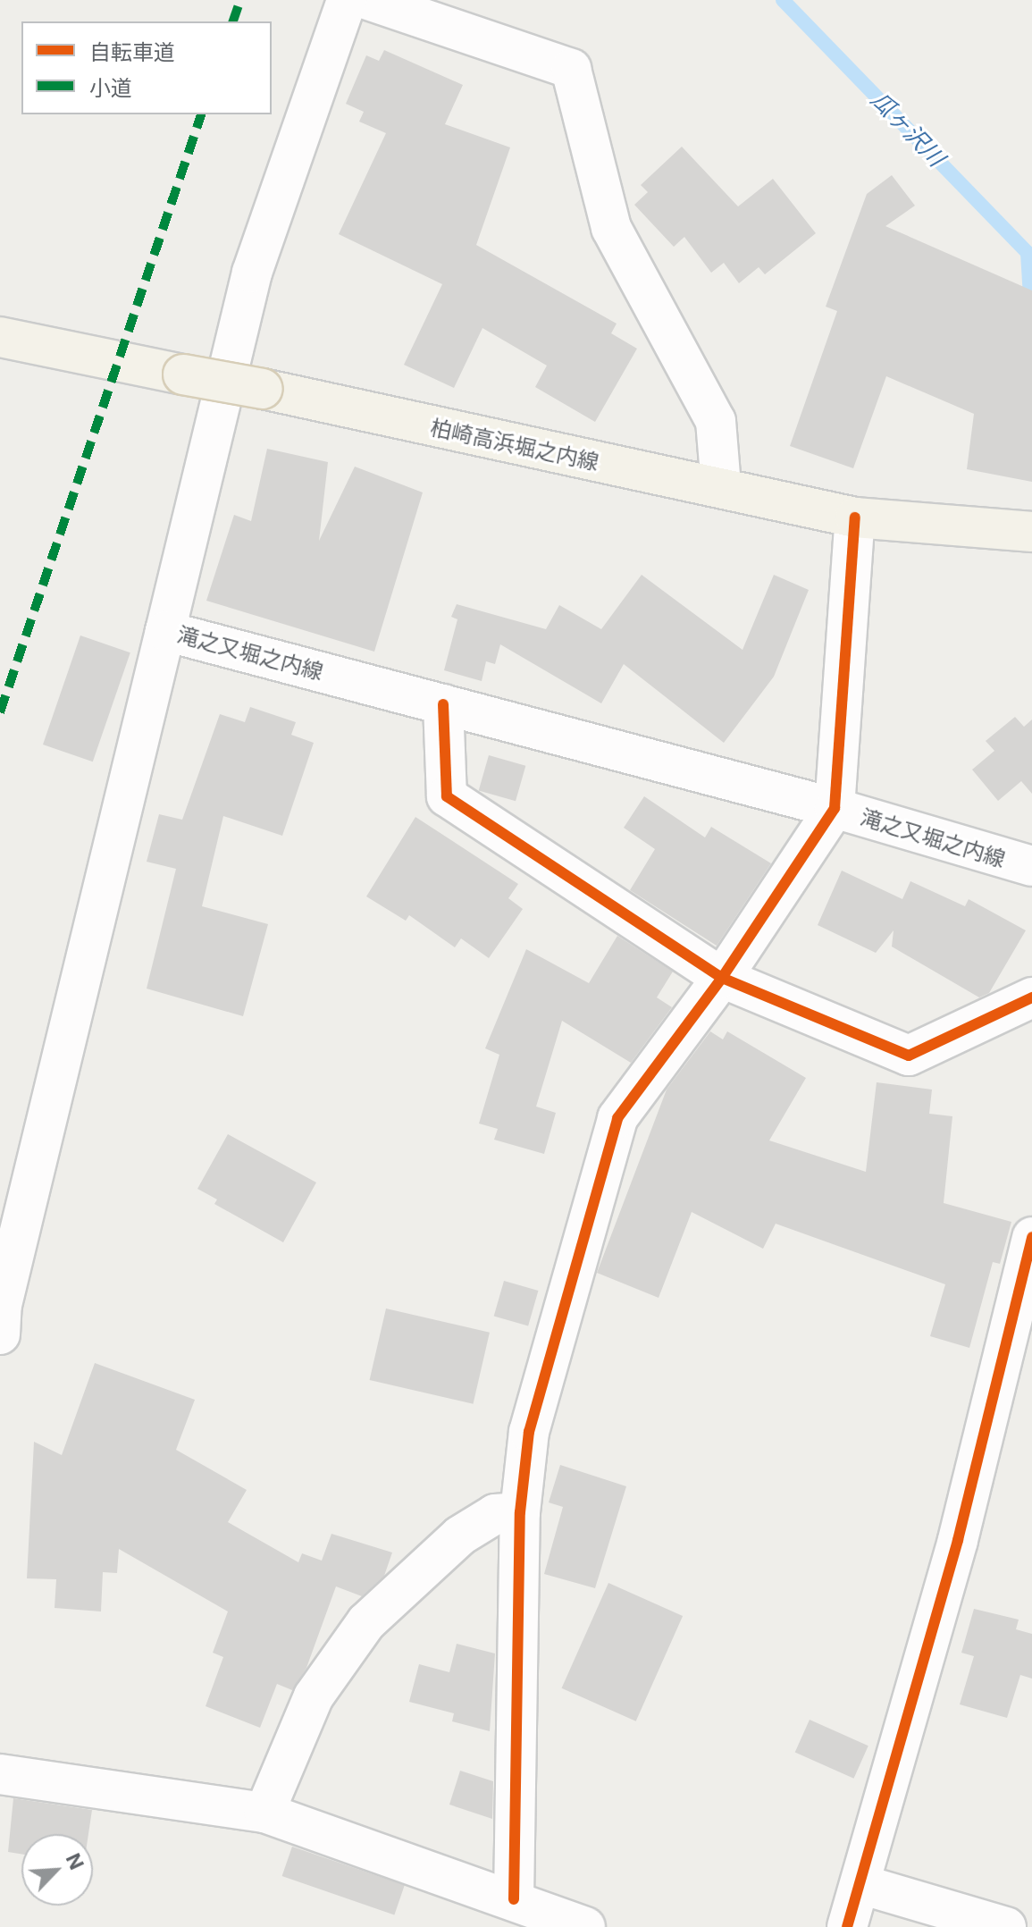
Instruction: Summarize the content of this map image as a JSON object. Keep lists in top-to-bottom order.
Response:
{
  "streets": {
    "main road": ["柏崎高浜堀之内線"],
    "street": ["滝之又堀之内線"]
  },
  "water": ["瓜ヶ沢川"],
  "legend": ["自転車道", "小道"],
  "north": "top right"
}
